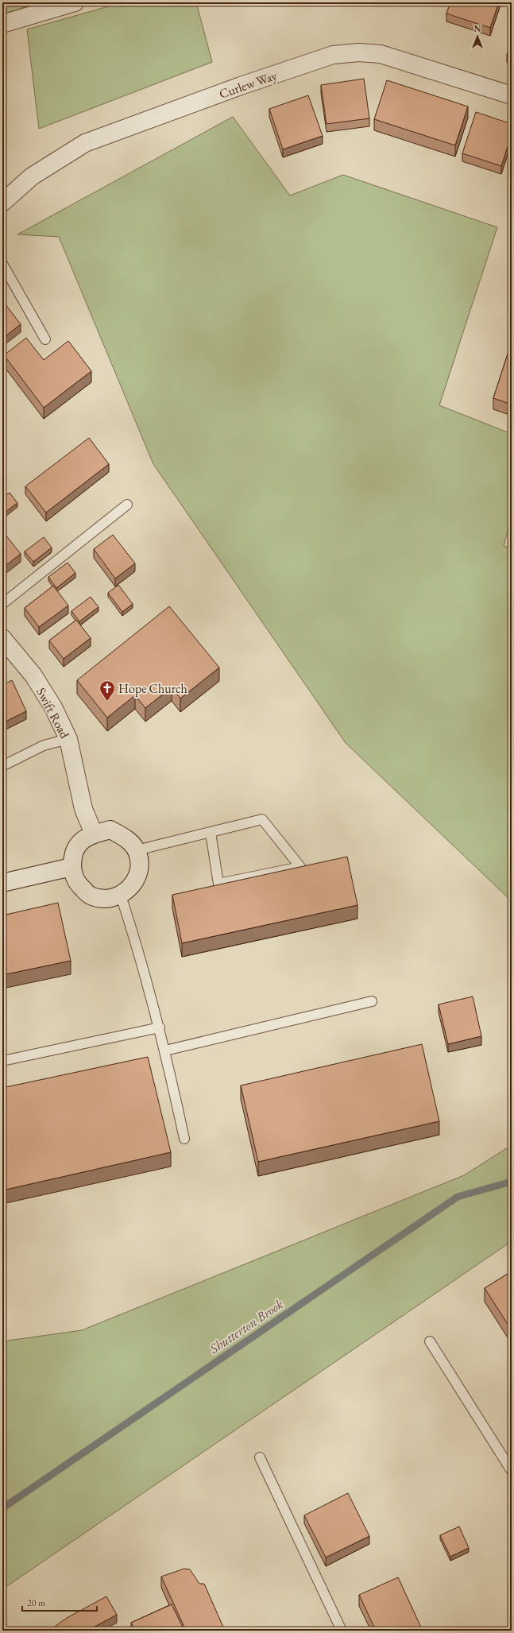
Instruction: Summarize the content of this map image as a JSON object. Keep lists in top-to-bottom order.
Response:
{
  "streets": {
    "street": ["Curlew Way", "Swift Road"]
  },
  "water": ["Shutterton Brook"],
  "places": {
    "church": ["Hope Church"]
  },
  "scale_bar": "20 m",
  "north": "top"
}
